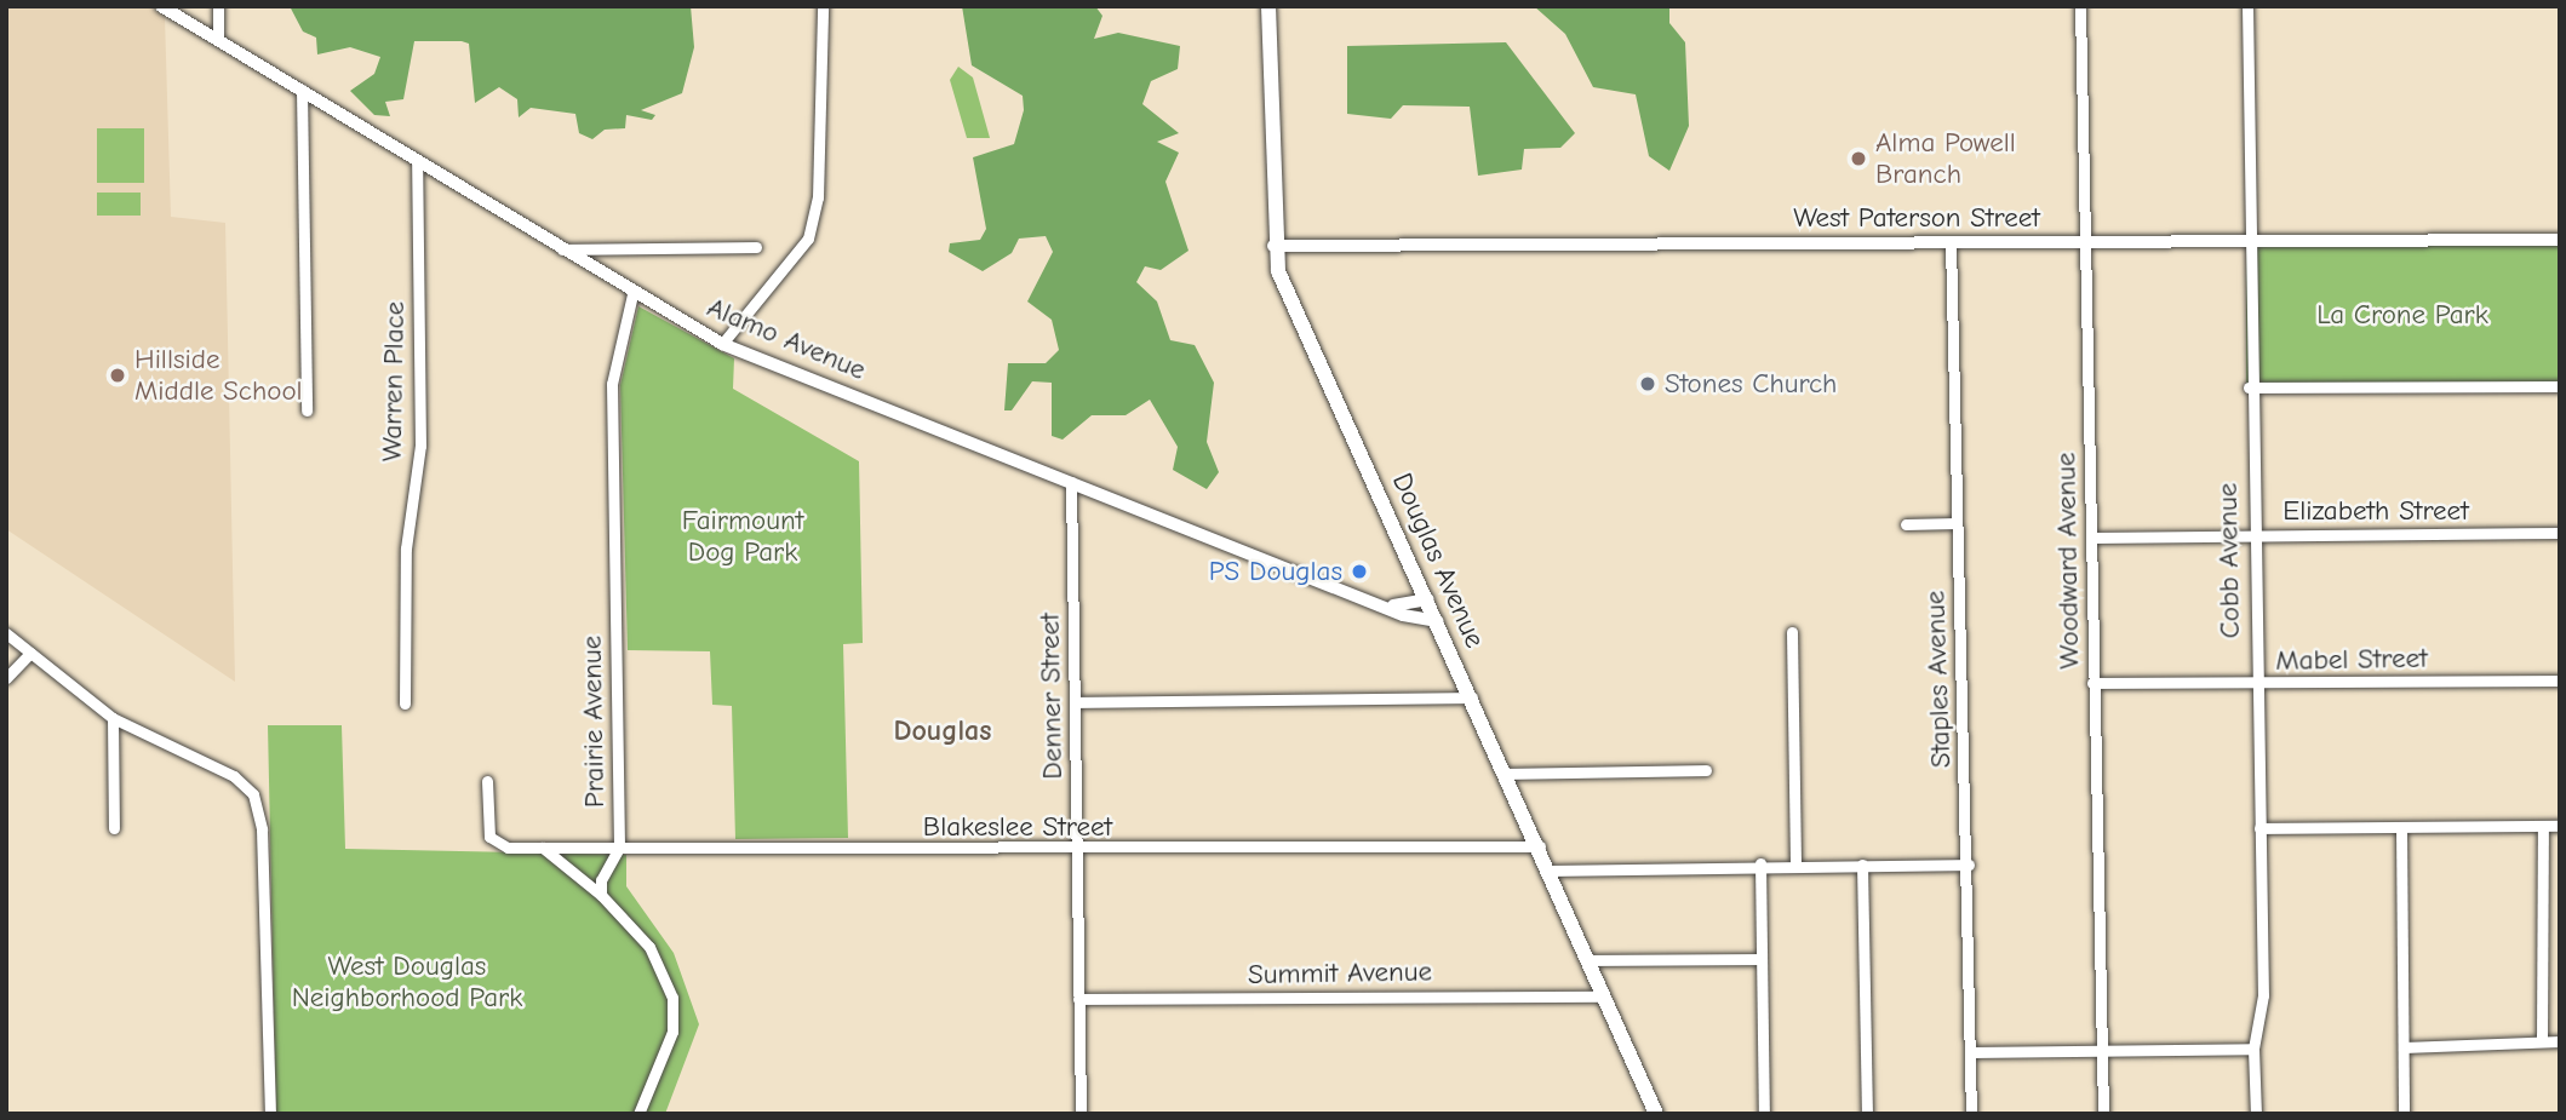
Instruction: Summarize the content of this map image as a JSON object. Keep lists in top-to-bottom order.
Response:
{
  "streets": {
    "main road": ["Douglas Avenue"],
    "street": [
      "West Paterson Street",
      "Alamo Avenue",
      "Warren Place",
      "Elizabeth Street",
      "Woodward Avenue",
      "Cobb Avenue",
      "Mabel Street",
      "Staples Avenue",
      "Denner Street",
      "Prairie Avenue",
      "Blakeslee Street",
      "Summit Avenue"
    ]
  },
  "crossings": [
    ["West Paterson Street", "Douglas Avenue"],
    ["West Paterson Street", "Woodward Avenue"],
    ["West Paterson Street", "Cobb Avenue"],
    ["West Paterson Street", "Staples Avenue"],
    ["Alamo Avenue", "Warren Place"],
    ["Alamo Avenue", "Douglas Avenue"],
    ["Alamo Avenue", "Denner Street"],
    ["Alamo Avenue", "Prairie Avenue"],
    ["Elizabeth Street", "Woodward Avenue"],
    ["Elizabeth Street", "Cobb Avenue"],
    ["Douglas Avenue", "Blakeslee Street"],
    ["Douglas Avenue", "Summit Avenue"],
    ["Woodward Avenue", "Mabel Street"],
    ["Cobb Avenue", "Mabel Street"],
    ["Denner Street", "Blakeslee Street"],
    ["Denner Street", "Summit Avenue"],
    ["Prairie Avenue", "Blakeslee Street"]
  ],
  "districts": ["Douglas"],
  "parks": ["La Crone Park", "Fairmount Dog Park", "West Douglas Neighborhood Park"],
  "places": [
    "Alma Powell Branch",
    "Hillside Middle School",
    "Stones Church",
    "PS Douglas"
  ]
}
